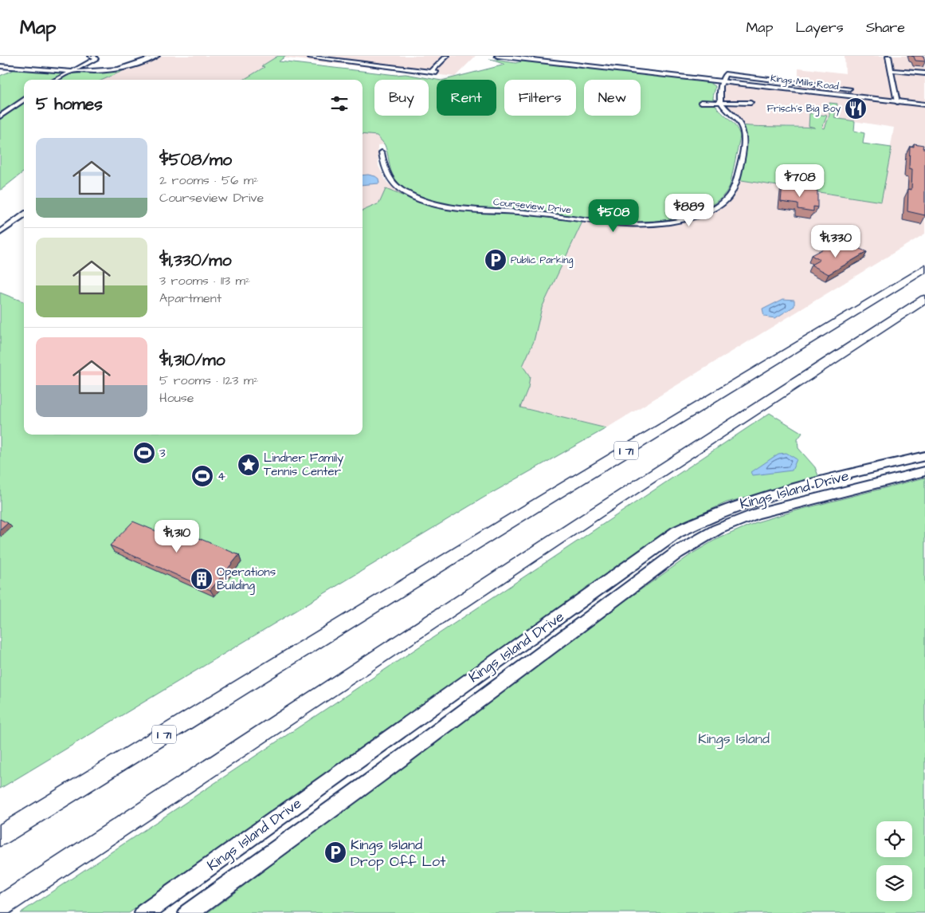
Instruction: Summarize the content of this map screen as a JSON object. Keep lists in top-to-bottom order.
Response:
{
  "streets": {
    "highway": ["I 71"],
    "main road": ["Kings Mills Road", "Kings Island Drive"],
    "street": ["Courseview Drive"]
  },
  "parks": ["Kings Island"],
  "places": {
    "restaurant": ["Frisch's Big Boy"],
    "parking": ["Public Parking", "Kings Island Drop Off Lot"],
    "sports": ["3", "4"],
    "place": ["Lindner Family Tennis Center"],
    "building": ["Operations Building"]
  },
  "page": {
    "header": "Map",
    "nav": ["Map", "Layers", "Share"],
    "chip": [
      "Buy",
      "Rent",
      "Filters",
      "New"
    ],
    "heading": "5 homes",
    "list": [
      {
        "name": "$508/mo",
        "note": "2 rooms · 56 m² · Courseview Drive"
      },
      {
        "name": "$1,330/mo",
        "note": "3 rooms · 113 m² · Apartment"
      },
      {
        "name": "$1,310/mo",
        "note": "5 rooms · 123 m² · House"
      }
    ],
    "price": [
      "$708",
      "$889",
      "$508",
      "$1,330",
      "$1,310"
    ]
  }
}
